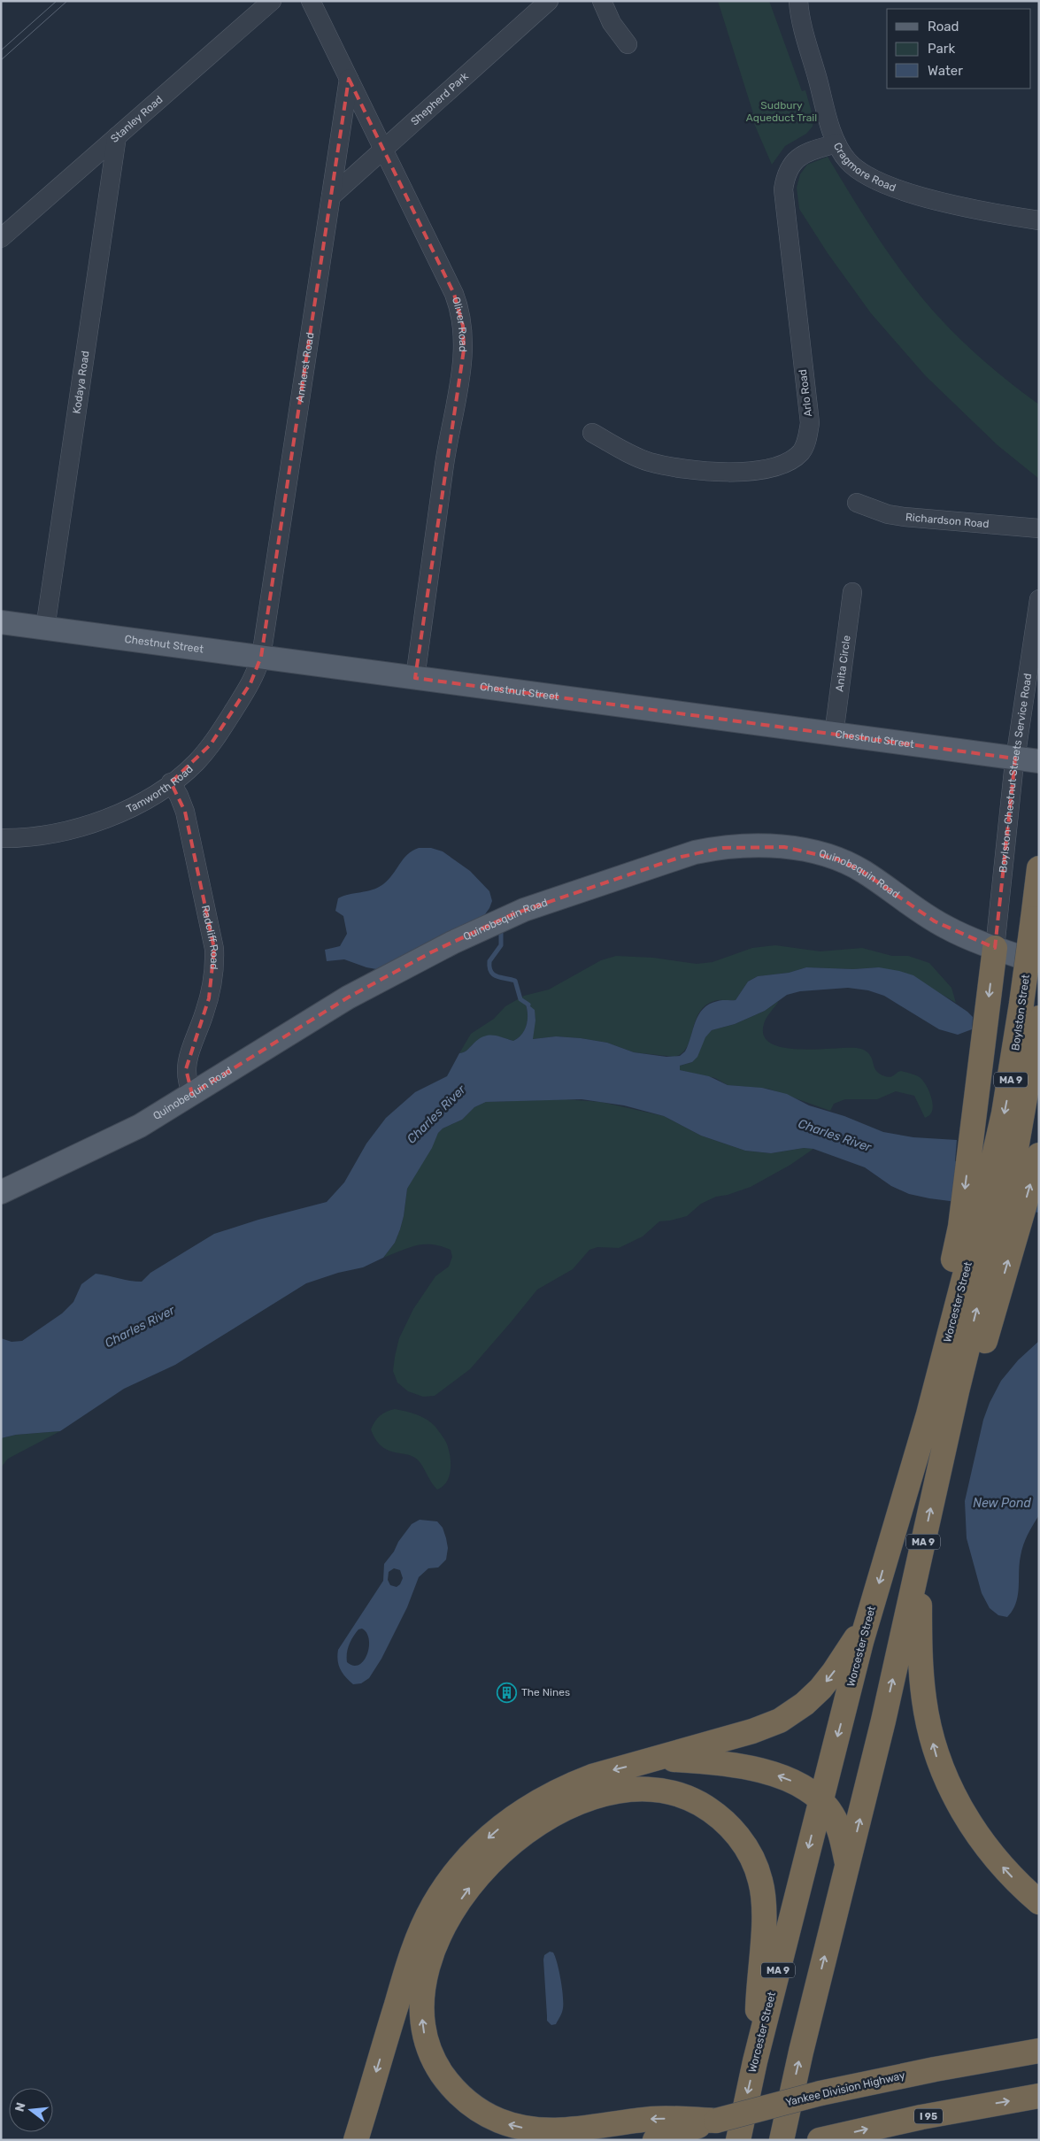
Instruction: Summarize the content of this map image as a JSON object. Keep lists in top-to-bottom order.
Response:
{
  "streets": {
    "highway": [
      "Boylston Street",
      "MA 9",
      "Worcester Street",
      "Yankee Division Highway",
      "I 95"
    ],
    "main road": ["Chestnut Street", "Quinobequin Road"],
    "street": [
      "Shepherd Park",
      "Stanley Road",
      "Cragmore Road",
      "Oliver Road",
      "Amherst Road",
      "Kodaya Road",
      "Arlo Road",
      "Richardson Road",
      "Anita Circle",
      "Boylston-Chestnut Streets Service Road",
      "Tamworth Road",
      "Radcliff Road"
    ]
  },
  "crossings": [
    ["Shepherd Park", "Oliver Road"],
    ["Shepherd Park", "Amherst Road"],
    ["Stanley Road", "Kodaya Road"],
    ["Cragmore Road", "Arlo Road"],
    ["Oliver Road", "Amherst Road"],
    ["Oliver Road", "Chestnut Street"],
    ["Amherst Road", "Chestnut Street"],
    ["Amherst Road", "Tamworth Road"],
    ["Kodaya Road", "Chestnut Street"],
    ["Chestnut Street", "Anita Circle"],
    ["Chestnut Street", "Boylston-Chestnut Streets Service Road"],
    ["Chestnut Street", "Tamworth Road"],
    ["Boylston-Chestnut Streets Service Road", "Quinobequin Road"],
    ["Tamworth Road", "Radcliff Road"],
    ["Quinobequin Road", "Radcliff Road"],
    ["Boylston Street", "Worcester Street"],
    ["MA 9", "Worcester Street"]
  ],
  "water": ["Charles River", "New Pond"],
  "parks": ["Sudbury Aqueduct Trail"],
  "places": {
    "building": ["The Nines"]
  },
  "legend": ["Road", "Park", "Water"],
  "north": "left"
}
